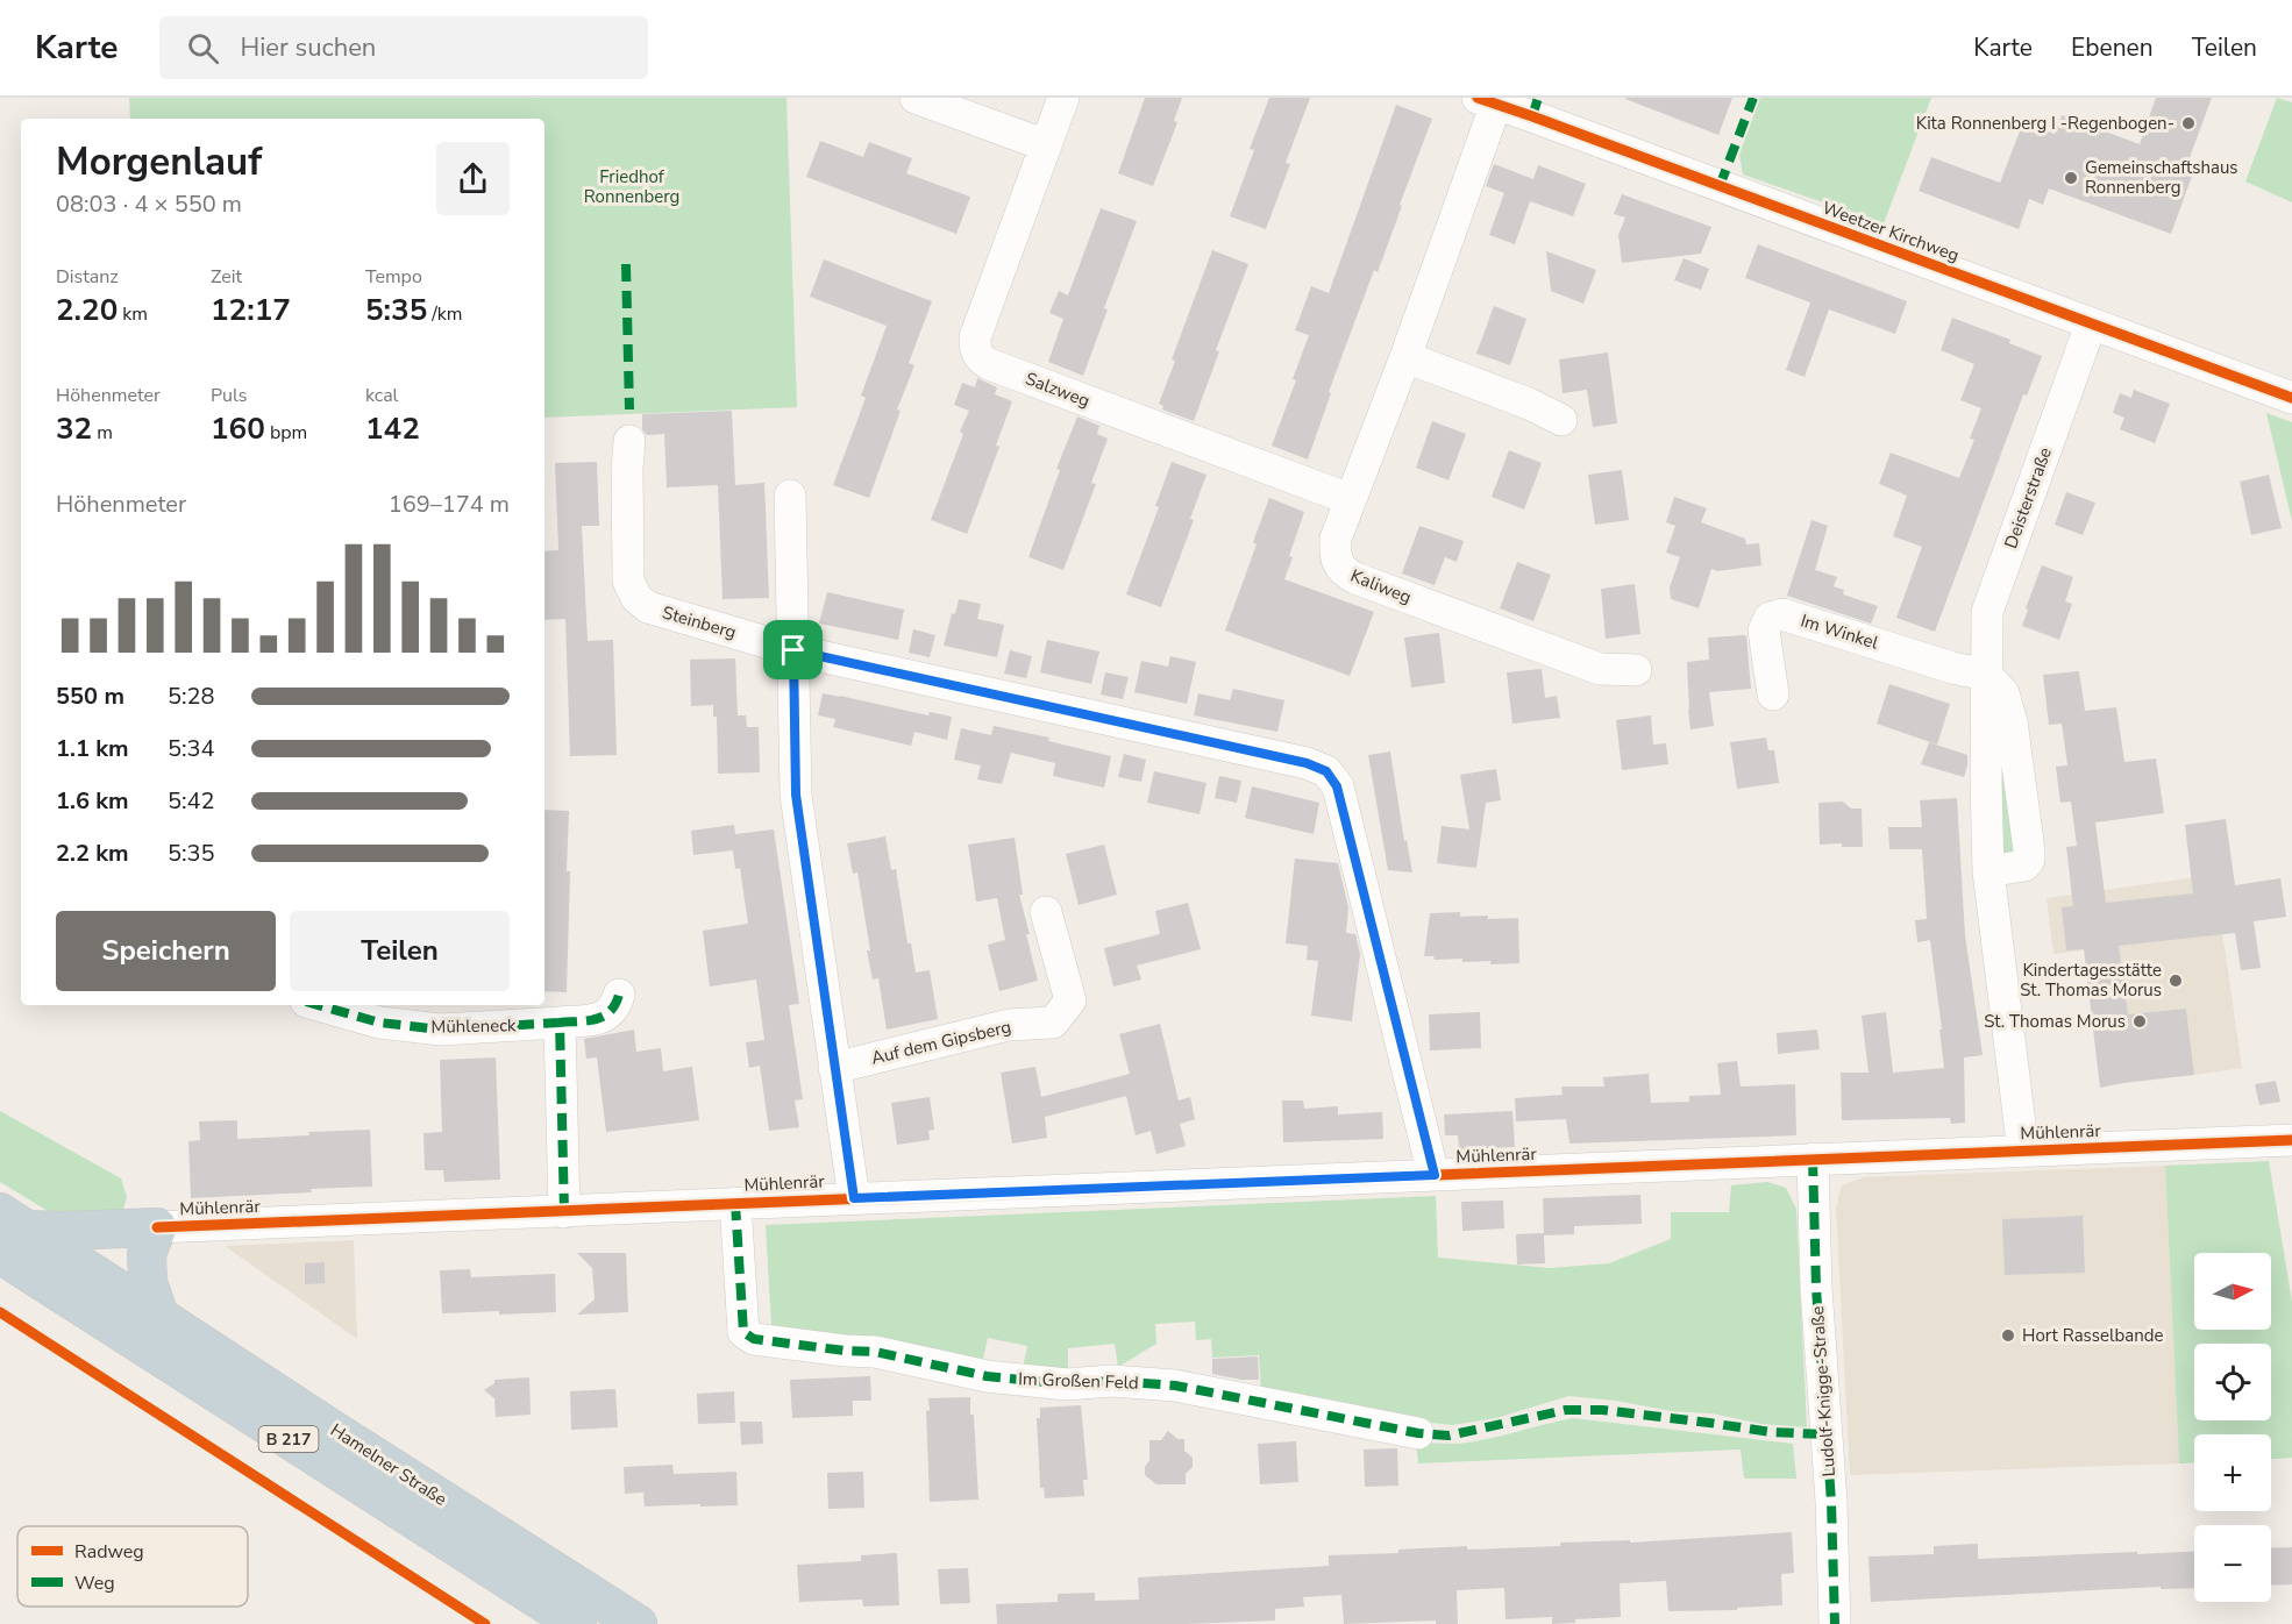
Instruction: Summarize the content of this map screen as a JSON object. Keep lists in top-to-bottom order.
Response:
{
  "streets": {
    "highway": ["B 217", "Hamelner Straße"],
    "street": [
      "Weetzer Kirchweg",
      "Salzweg",
      "Deisterstraße",
      "Kaliweg",
      "Steinberg",
      "Im Winkel",
      "Mühleneck",
      "Auf dem Gipsberg",
      "Mühlenrär",
      "Im Großen Feld",
      "Ludolf-Knigge-Straße"
    ]
  },
  "crossings": [
    ["Weetzer Kirchweg", "Deisterstraße"],
    ["Weetzer Kirchweg", "Kaliweg"],
    ["Salzweg", "Kaliweg"],
    ["Deisterstraße", "Im Winkel"],
    ["Deisterstraße", "Mühlenrär"],
    ["Steinberg", "Mühlenrär"],
    ["Mühlenrär", "Im Großen Feld"],
    ["Mühlenrär", "Ludolf-Knigge-Straße"],
    ["B 217", "Hamelner Straße"]
  ],
  "parks": ["Friedhof Ronnenberg"],
  "places": [
    "Kita Ronnenberg I -Regenbogen-",
    "Gemeinschaftshaus Ronnenberg",
    "Kindertagesstätte St. Thomas Morus",
    "St. Thomas Morus",
    "Hort Rasselbande"
  ],
  "legend": ["Radweg", "Weg"],
  "north": "right",
  "page": {
    "header": "Karte",
    "search": "Hier suchen",
    "nav": ["Karte", "Ebenen", "Teilen"],
    "heading": ["Morgenlauf", "08:03 · 4 × 550 m"],
    "stats": [
      ["Distanz", "2.20 km"],
      ["Zeit", "12:17"],
      ["Tempo", "5:35 /km"],
      ["Höhenmeter", "32 m"],
      ["Puls", "160 bpm"],
      ["kcal", "142"]
    ],
    "chart": ["Höhenmeter", "169–174 m"],
    "list": [
      {
        "name": "550 m",
        "note": "5:28"
      },
      {
        "name": "1.1 km",
        "note": "5:34"
      },
      {
        "name": "1.6 km",
        "note": "5:42"
      },
      {
        "name": "2.2 km",
        "note": "5:35"
      }
    ],
    "buttons": ["Speichern", "Teilen"],
    "map_buttons": ["+", "−"]
  }
}
